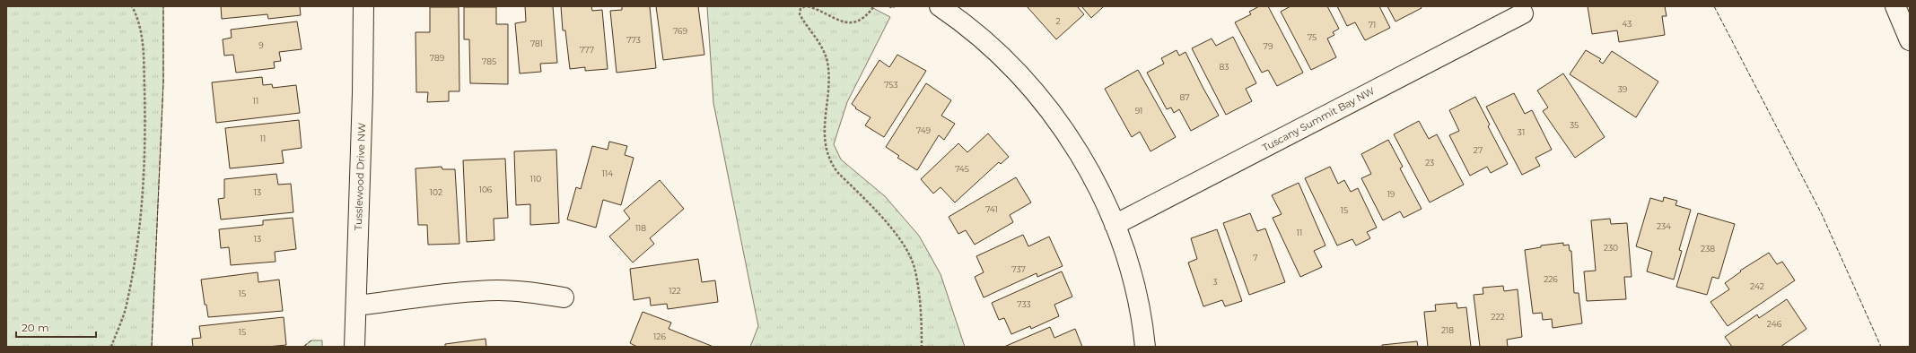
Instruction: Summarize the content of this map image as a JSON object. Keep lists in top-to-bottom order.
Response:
{
  "streets": {
    "main road": ["Tuscany Summit Bay NW", "Tusslewood Drive NW"]
  },
  "house_numbers": [
    "2",
    "43",
    "71",
    "769",
    "75",
    "773",
    "781",
    "9",
    "79",
    "777",
    "789",
    "785",
    "83",
    "753",
    "39",
    "87",
    "11",
    "91",
    "35",
    "749",
    "31",
    "11",
    "27",
    "23",
    "745",
    "114",
    "110",
    "106",
    "13",
    "102",
    "19",
    "741",
    "15",
    "234",
    "118",
    "11",
    "13",
    "230",
    "238",
    "7",
    "737",
    "226",
    "3",
    "242",
    "122",
    "15",
    "733",
    "222",
    "246",
    "218",
    "15",
    "126"
  ],
  "scale_bar": "20 m"
}
